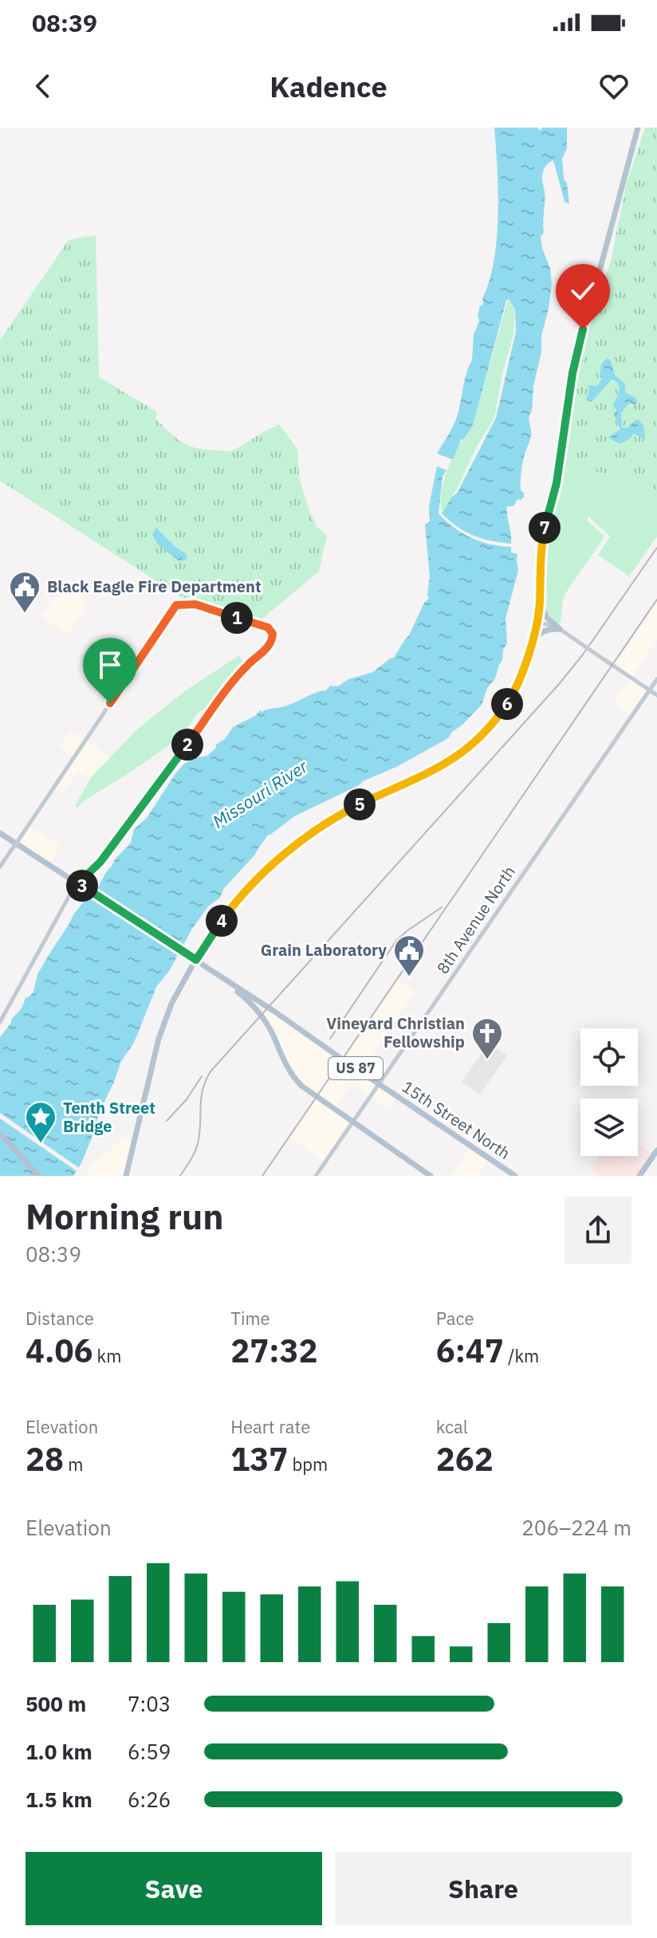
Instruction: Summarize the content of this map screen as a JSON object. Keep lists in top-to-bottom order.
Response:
{
  "streets": {
    "main road": ["US 87", "15th Street North"],
    "street": ["8th Avenue North"]
  },
  "crossings": [
    ["8th Avenue North", "US 87"],
    ["8th Avenue North", "15th Street North"],
    ["US 87", "15th Street North"]
  ],
  "water": ["Missouri River"],
  "places": {
    "public building": ["Black Eagle Fire Department", "Grain Laboratory"],
    "church": ["Vineyard Christian Fellowship"],
    "place": ["Tenth Street Bridge"]
  },
  "page": {
    "status": "08:39",
    "header": "Kadence",
    "pins": [
      "7",
      "1",
      "6",
      "2",
      "5",
      "3",
      "4"
    ],
    "heading": ["Morning run", "08:39"],
    "stats": [
      ["Distance", "4.06 km"],
      ["Time", "27:32"],
      ["Pace", "6:47 /km"],
      ["Elevation", "28 m"],
      ["Heart rate", "137 bpm"],
      ["kcal", "262"]
    ],
    "chart": ["Elevation", "206–224 m"],
    "list": [
      {
        "name": "500 m",
        "note": "7:03"
      },
      {
        "name": "1.0 km",
        "note": "6:59"
      },
      {
        "name": "1.5 km",
        "note": "6:26"
      }
    ],
    "buttons": ["Save", "Share"]
  }
}
